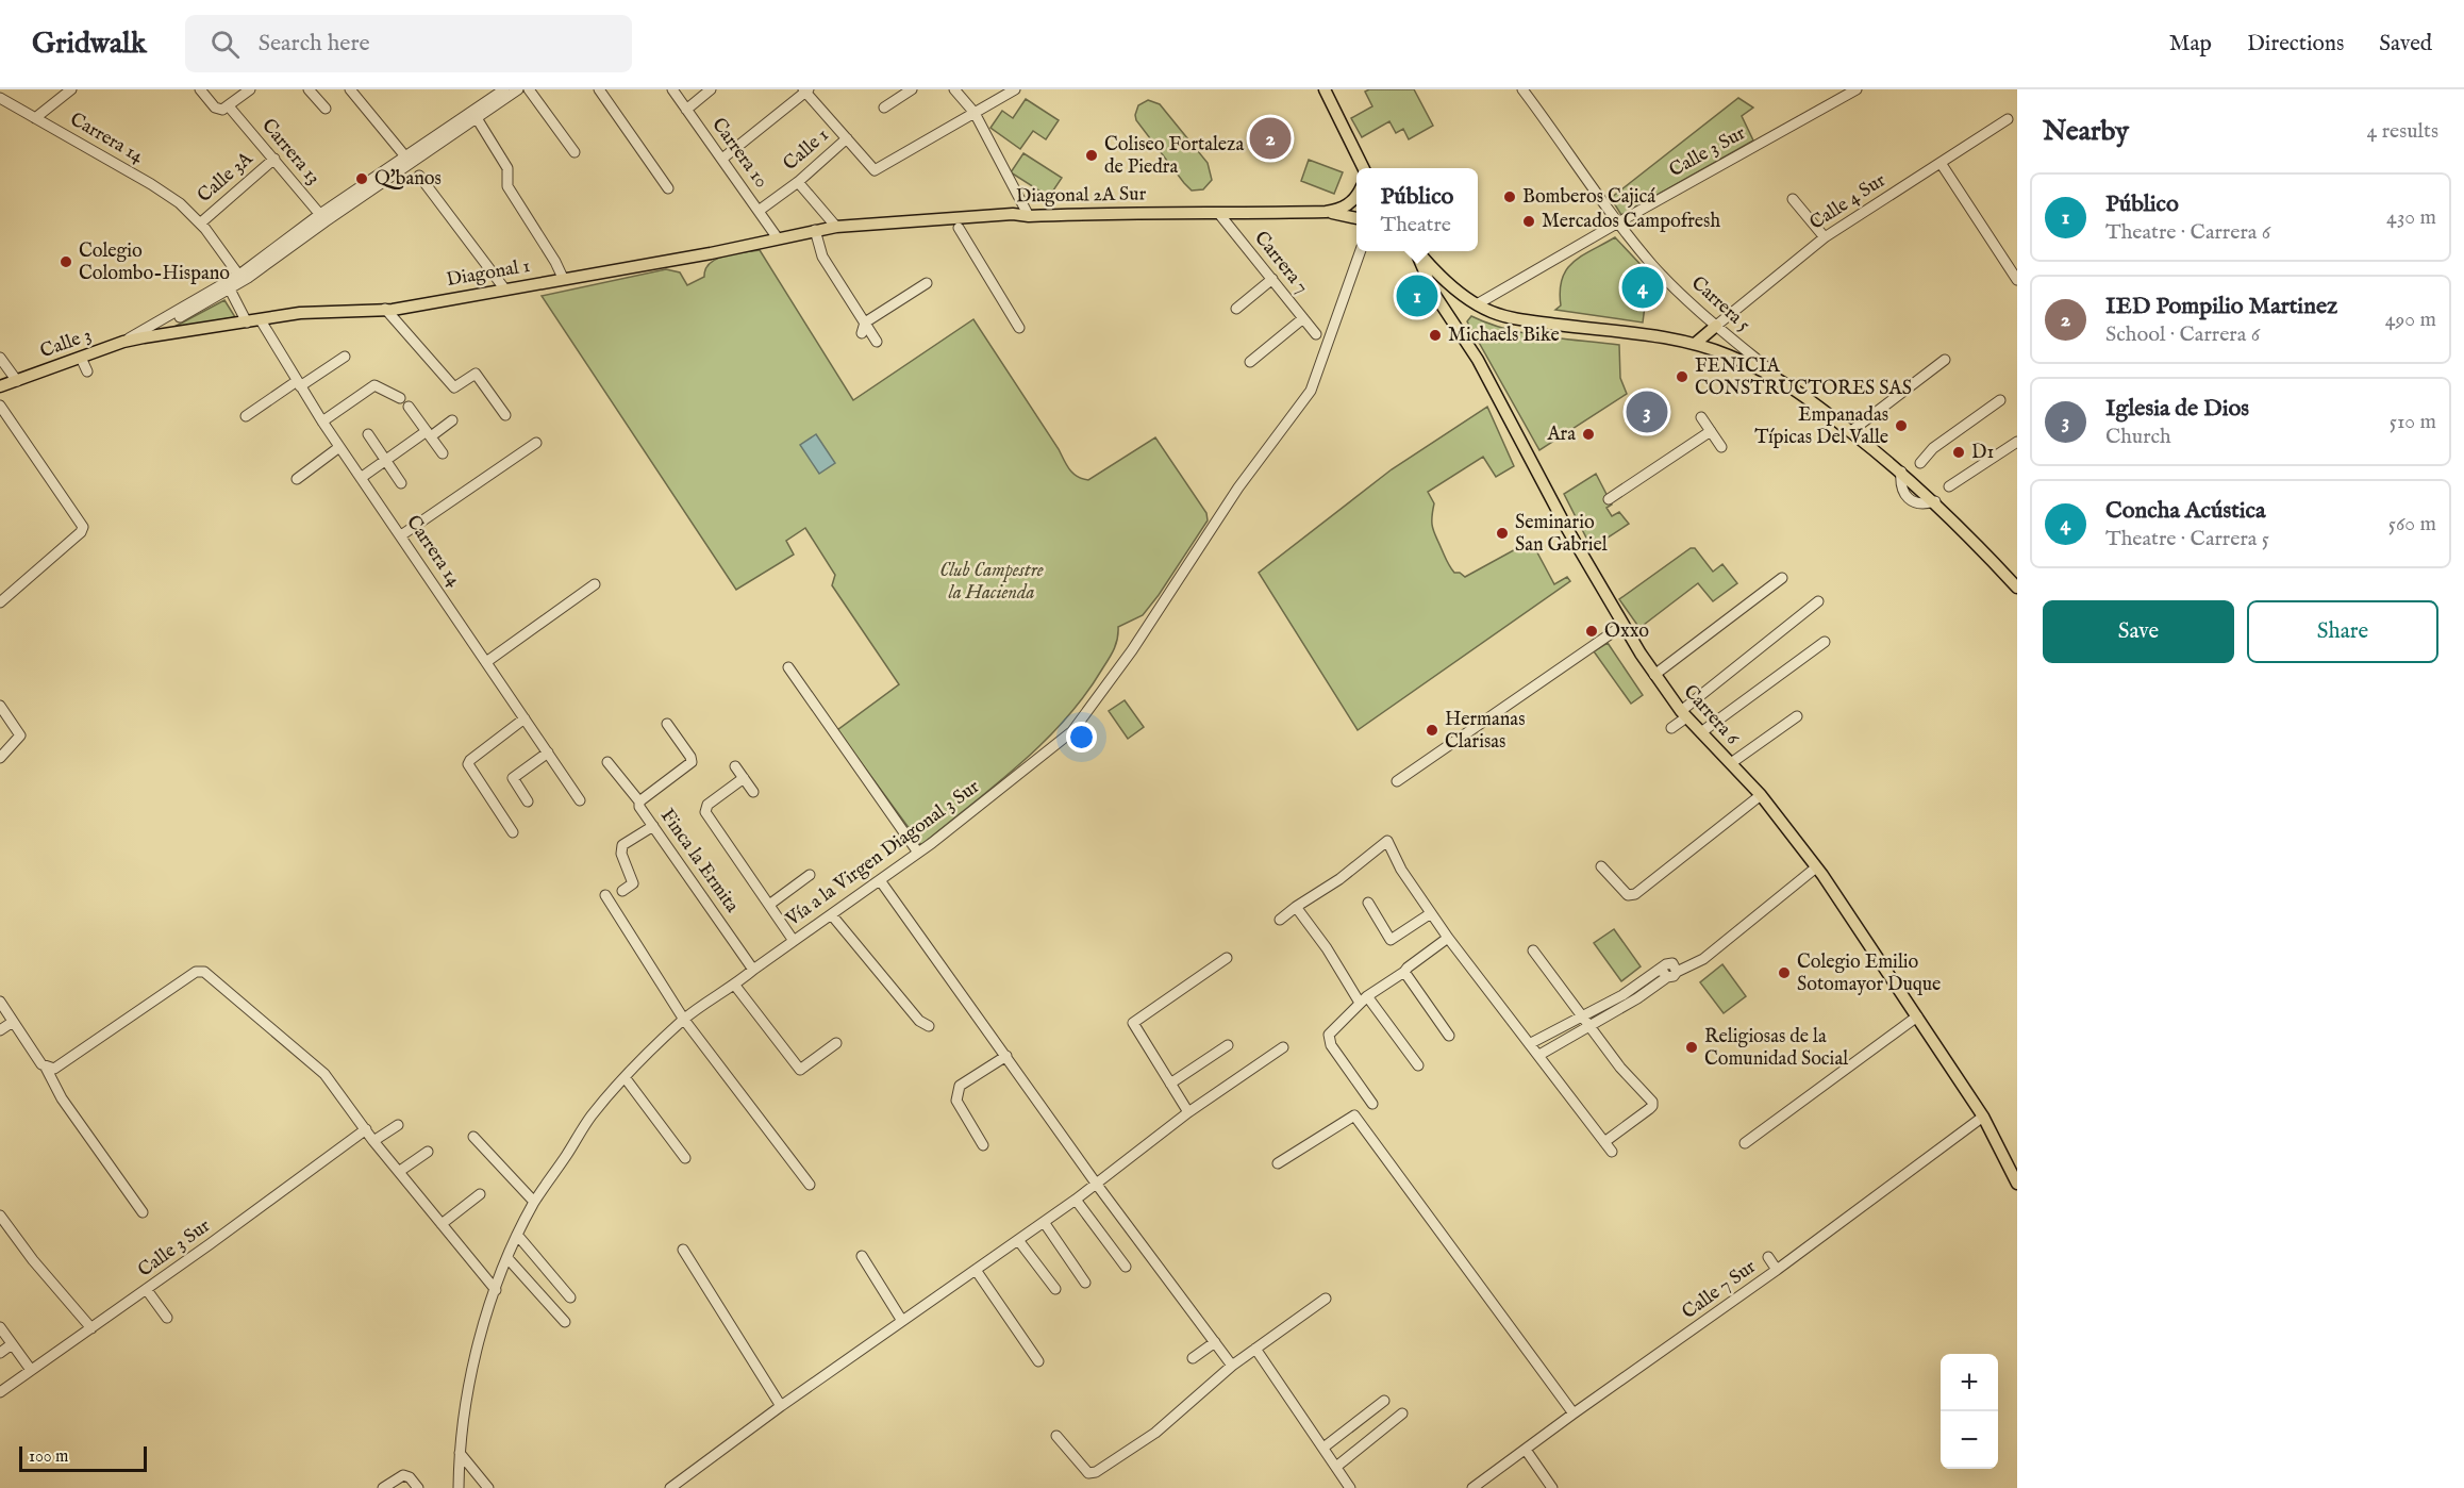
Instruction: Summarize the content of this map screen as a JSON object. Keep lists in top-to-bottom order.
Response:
{
  "streets": {
    "main road": [
      "Diagonal 2A Sur",
      "Diagonal 1",
      "Carrera 5",
      "Calle 3",
      "Carrera 6"
    ],
    "street": [
      "Carrera 14",
      "Calle 1",
      "Carrera 13",
      "Calle 3 Sur",
      "Carrera 10",
      "Calle 3A",
      "Calle 4 Sur",
      "Carrera 7",
      "Vía a la Virgen Diagonal 3 Sur",
      "Finca la Ermita",
      "Calle 7 Sur"
    ]
  },
  "crossings": [
    ["Carrera 14", "Calle 3A"],
    ["Carrera 14", "Diagonal 1"],
    ["Calle 1", "Carrera 10"],
    ["Carrera 13", "Calle 3A"],
    ["Calle 3 Sur", "Carrera 5"],
    ["Calle 3 Sur", "Carrera 6"],
    ["Carrera 10", "Diagonal 1"],
    ["Diagonal 2A Sur", "Carrera 7"],
    ["Diagonal 2A Sur", "Diagonal 1"],
    ["Calle 4 Sur", "Carrera 5"],
    ["Diagonal 1", "Calle 3"],
    ["Carrera 5", "Carrera 6"],
    ["Carrera 6", "Calle 7 Sur"],
    ["Vía a la Virgen Diagonal 3 Sur", "Finca la Ermita"]
  ],
  "parks": ["Club Campestre la Hacienda"],
  "places": [
    "Coliseo Fortaleza de Piedra",
    "Q'banos",
    "Bomberos Cajicá",
    "Mercados Campofresh",
    "Colegio Colombo-Hispano",
    "Michaels Bike",
    "FENICIA CONSTRUCTORES SAS",
    "Empanadas Típicas Del Valle",
    "Ara",
    "D1",
    "Seminario San Gabriel",
    "Oxxo",
    "Hermanas Clarisas",
    "Colegio Emilio Sotomayor Duque",
    "Religiosas de la Comunidad Social"
  ],
  "scale_bar": "100 m",
  "page": {
    "header": "Gridwalk",
    "search": "Search here",
    "nav": ["Map", "Directions", "Saved"],
    "heading": ["Nearby", "4 results"],
    "pins": [
      "2",
      "4",
      "1",
      "3"
    ],
    "popup": ["Público", "Theatre"],
    "list": [
      {
        "mark": "1",
        "name": "Público",
        "note": "Theatre · Carrera 6",
        "value": "430 m"
      },
      {
        "mark": "2",
        "name": "IED Pompilio Martinez",
        "note": "School · Carrera 6",
        "value": "490 m"
      },
      {
        "mark": "3",
        "name": "Iglesia de Dios",
        "note": "Church",
        "value": "510 m"
      },
      {
        "mark": "4",
        "name": "Concha Acústica",
        "note": "Theatre · Carrera 5",
        "value": "560 m"
      }
    ],
    "buttons": ["Save", "Share"],
    "map_buttons": ["+", "−"],
    "scale": "100 m"
  }
}
